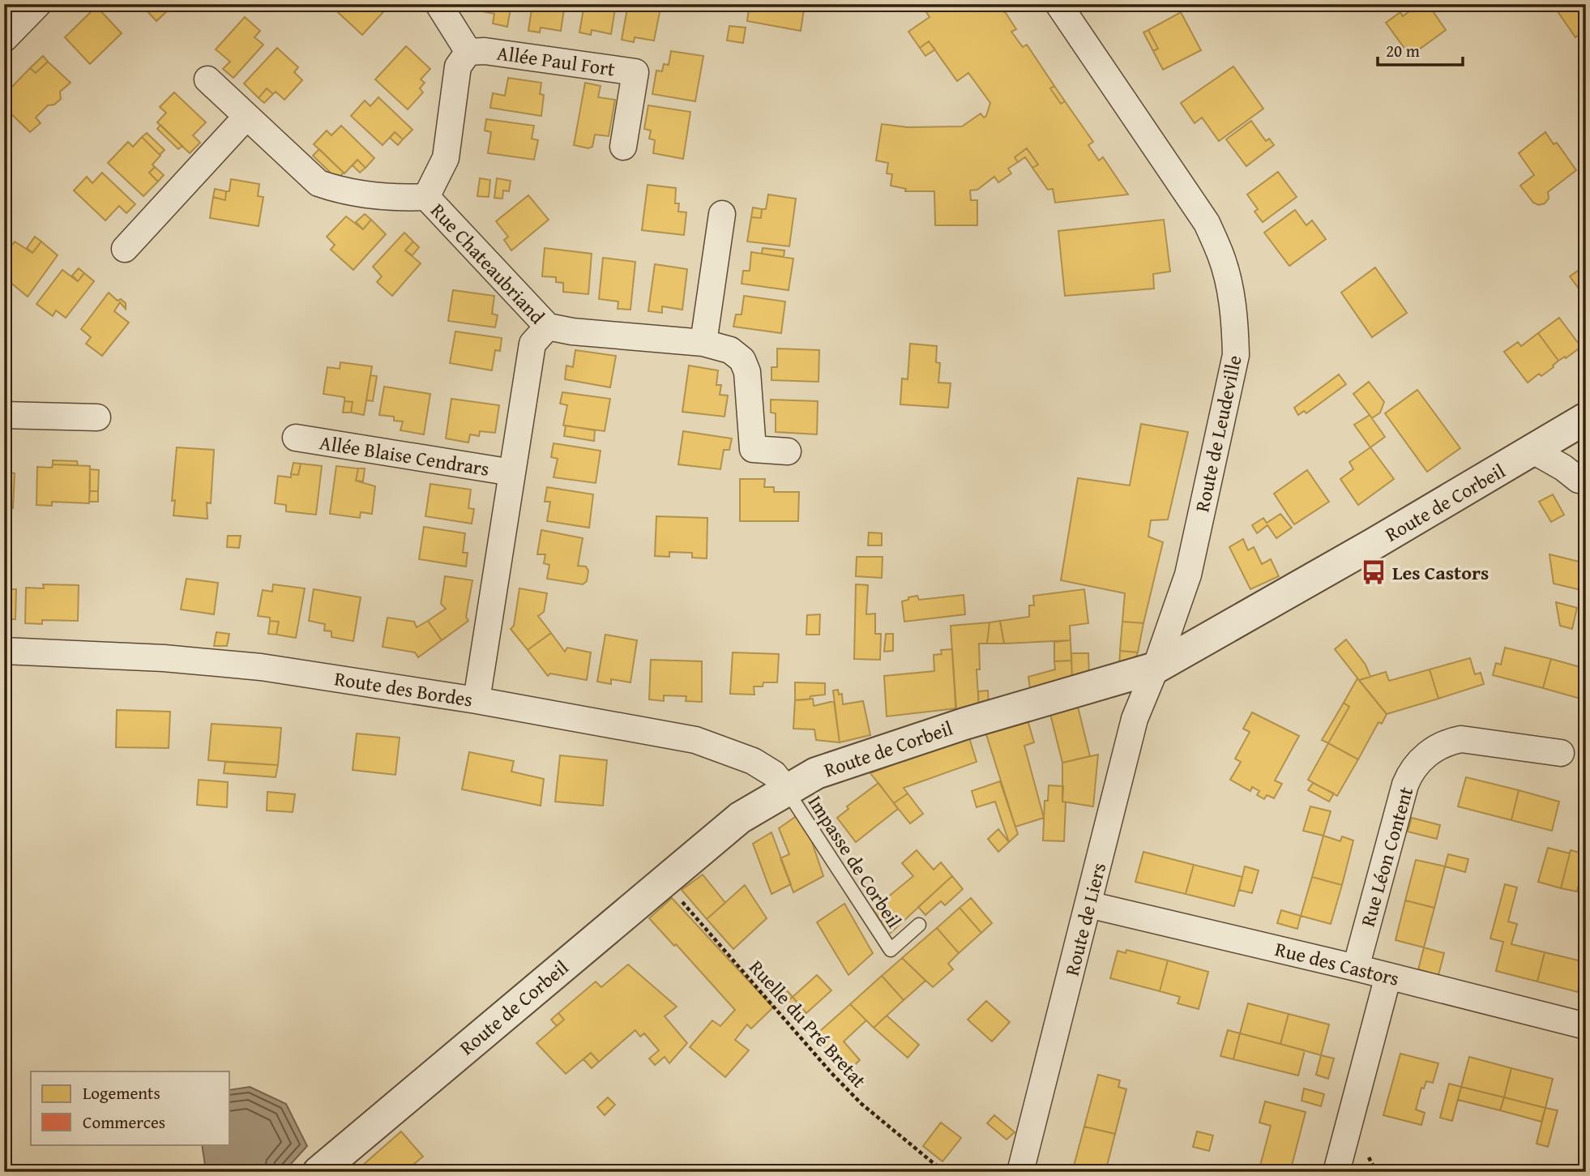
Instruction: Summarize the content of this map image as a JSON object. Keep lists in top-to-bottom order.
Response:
{
  "streets": {
    "street": [
      "Allée Paul Fort",
      "Rue Chateaubriand",
      "Route de Leudeville",
      "Allée Blaise Cendrars",
      "Route de Corbeil",
      "Route des Bordes",
      "Rue Léon Content",
      "Route de Liers",
      "Rue des Castors"
    ],
    "lane": ["Impasse de Corbeil"],
    "path": ["Ruelle du Pré Bretat"]
  },
  "crossings": [
    ["Allée Paul Fort", "Rue Chateaubriand"],
    ["Rue Chateaubriand", "Allée Blaise Cendrars"],
    ["Rue Chateaubriand", "Route des Bordes"],
    ["Route de Leudeville", "Route de Corbeil"],
    ["Route de Leudeville", "Route de Liers"],
    ["Route de Corbeil", "Route des Bordes"],
    ["Route de Corbeil", "Impasse de Corbeil"],
    ["Route de Corbeil", "Route de Liers"],
    ["Route de Corbeil", "Ruelle du Pré Bretat"],
    ["Route des Bordes", "Impasse de Corbeil"],
    ["Rue Léon Content", "Rue des Castors"],
    ["Route de Liers", "Rue des Castors"]
  ],
  "places": {
    "bus stop": ["Les Castors"]
  },
  "legend": ["Logements", "Commerces"],
  "scale_bar": "20 m"
}
